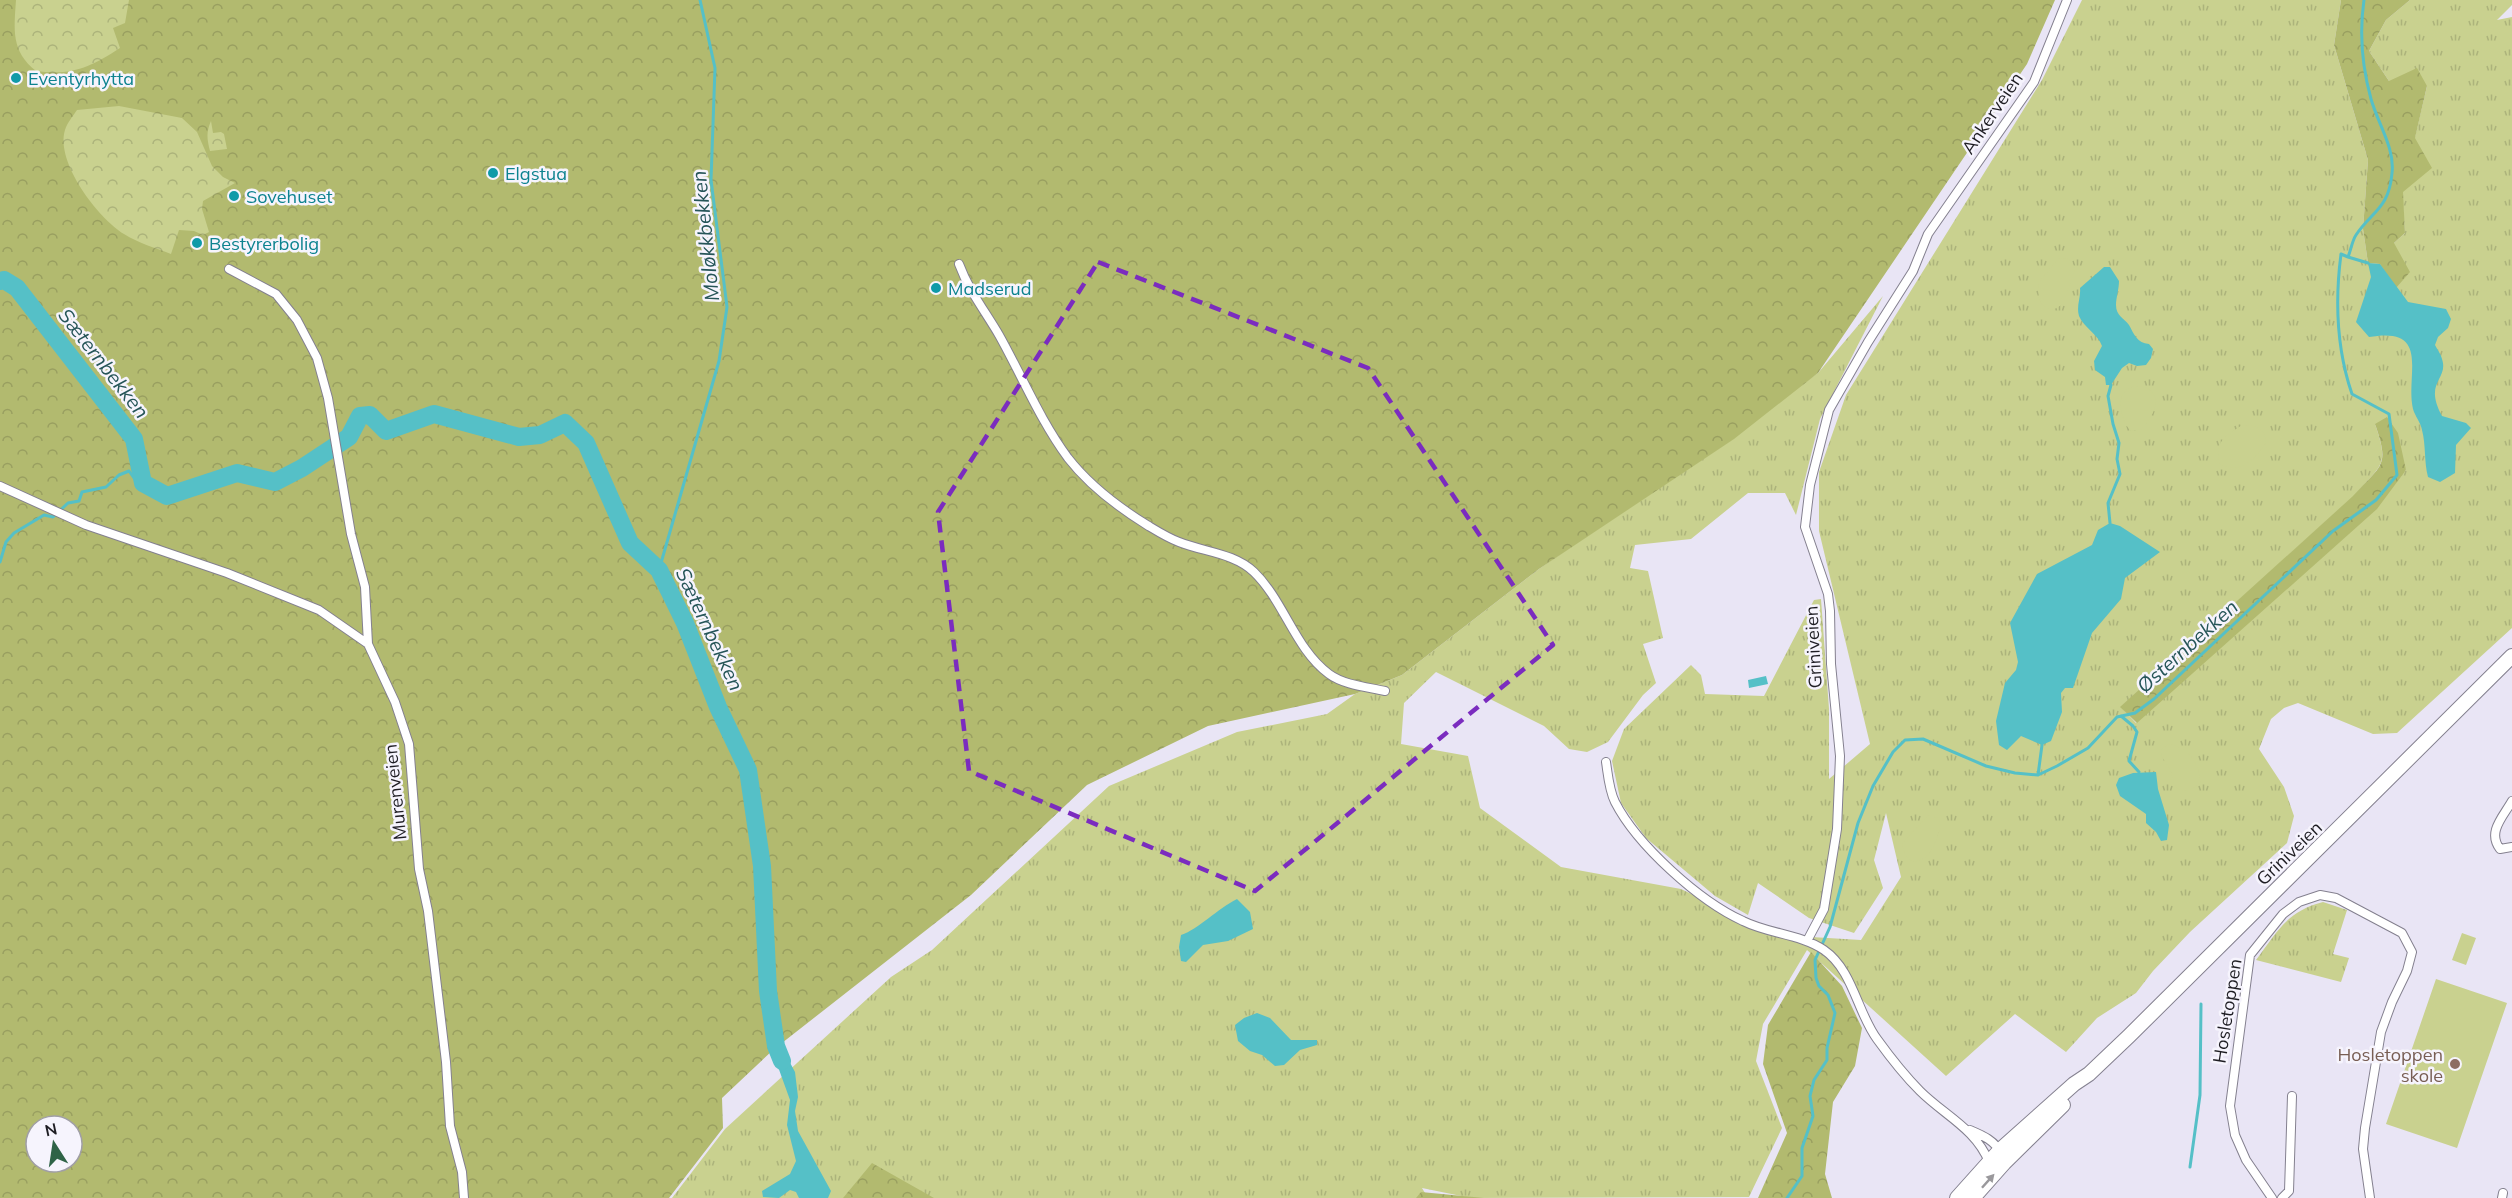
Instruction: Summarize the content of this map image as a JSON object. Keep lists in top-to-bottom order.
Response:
{
  "streets": {
    "main road": ["Griniveien"],
    "street": ["Ankerveien", "Murenveien", "Hosletoppen"]
  },
  "crossings": [
    ["Ankerveien", "Griniveien"]
  ],
  "water": ["Moløkkbekken", "Sæternbekken", "Østernbekken"],
  "places": [
    "Eventyrhytta",
    "Elgstua",
    "Sovehuset",
    "Bestyrerbolig",
    "Madserud",
    "Hosletoppen skole"
  ],
  "north": "top"
}
